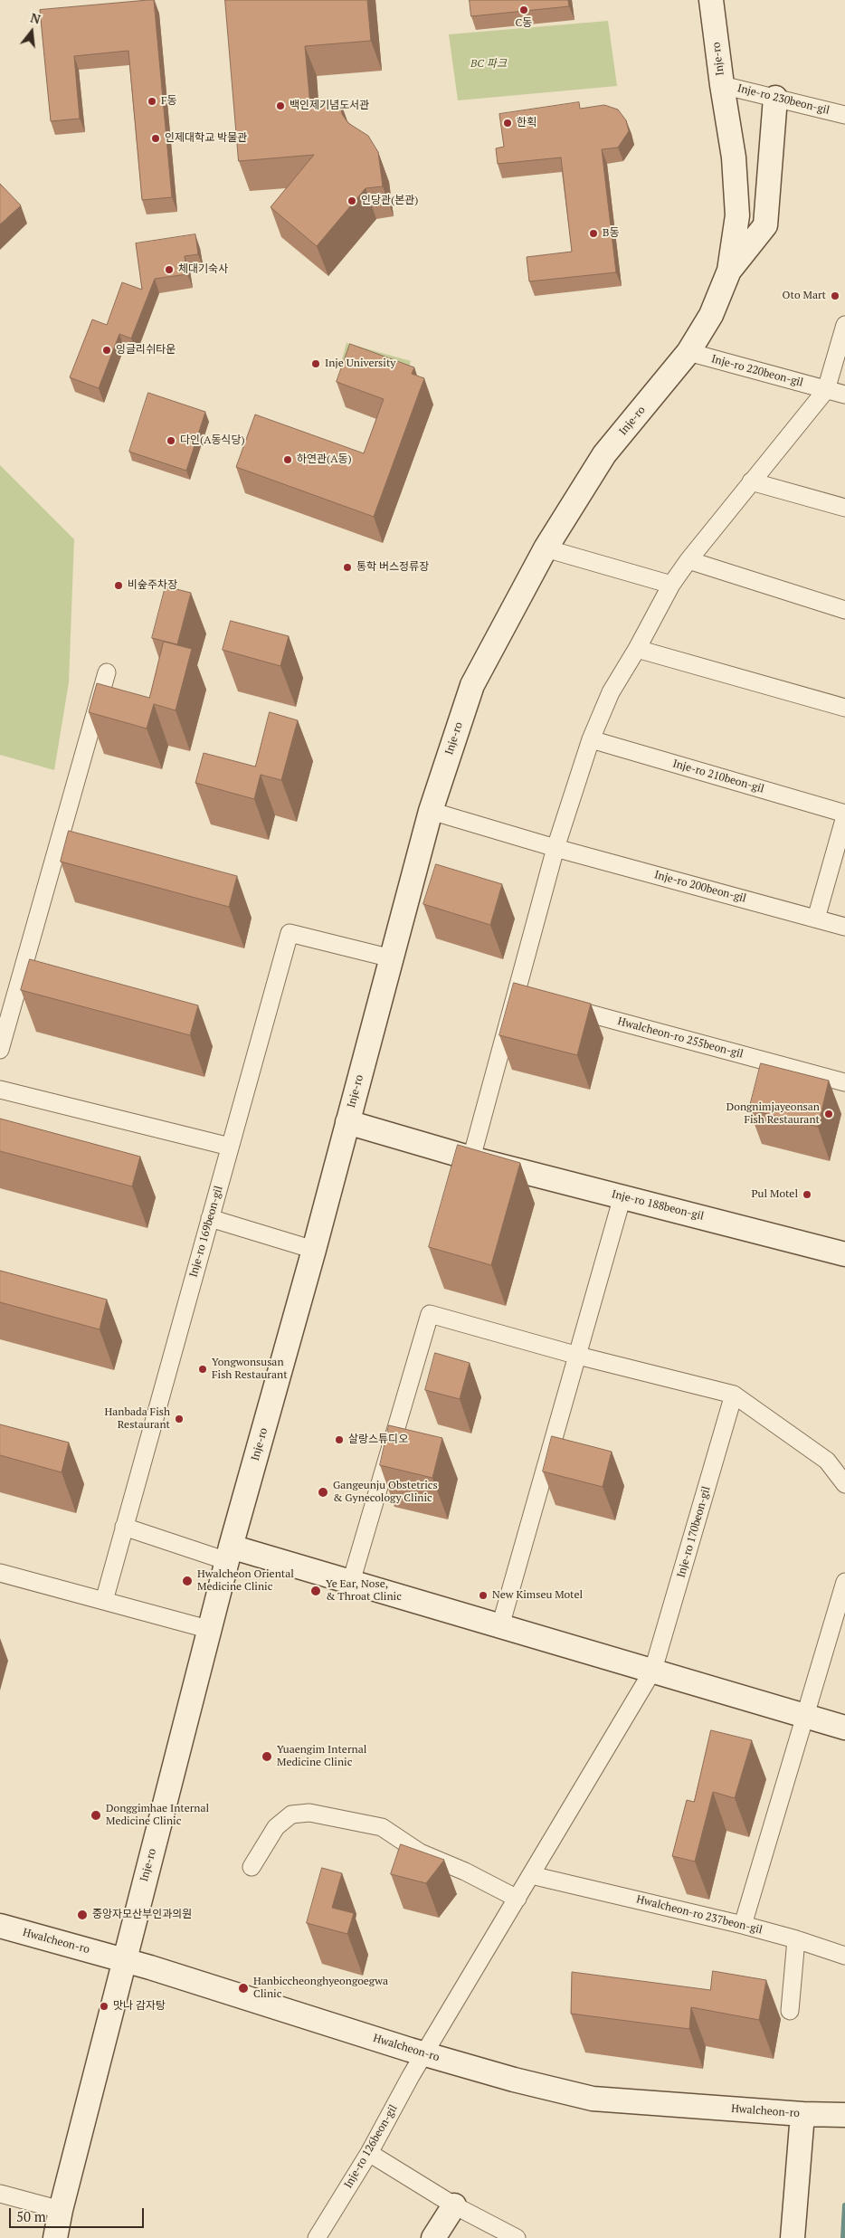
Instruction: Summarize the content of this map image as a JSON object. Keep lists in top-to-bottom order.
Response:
{
  "streets": {
    "main road": ["Inje-ro", "Inje-ro 188beon-gil", "Hwalcheon-ro"],
    "street": [
      "Inje-ro 230beon-gil",
      "Inje-ro 220beon-gil",
      "Inje-ro 210beon-gil",
      "Inje-ro 200beon-gil",
      "Hwalcheon-ro 255beon-gil",
      "Inje-ro 169beon-gil",
      "Inje-ro 170beon-gil",
      "Hwalcheon-ro 237beon-gil",
      "Inje-ro 126beon-gil"
    ]
  },
  "crossings": [
    ["Inje-ro", "Inje-ro 230beon-gil"],
    ["Inje-ro", "Inje-ro 220beon-gil"],
    ["Inje-ro", "Inje-ro 200beon-gil"],
    ["Inje-ro", "Inje-ro 188beon-gil"],
    ["Inje-ro", "Inje-ro 169beon-gil"],
    ["Inje-ro", "Hwalcheon-ro"],
    ["Inje-ro 210beon-gil", "Inje-ro 200beon-gil"],
    ["Hwalcheon-ro", "Inje-ro 126beon-gil"]
  ],
  "parks": ["BC 파크"],
  "places": [
    "C동",
    "F동",
    "백인제기념도서관",
    "한획",
    "인제대학교 박물관",
    "인당관(본관)",
    "B동",
    "체대기숙사",
    "Oto Mart",
    "잉글리쉬타운",
    "Inje University",
    "다인(A동식당)",
    "하연관(A동)",
    "통학 버스정류장",
    "비숲주차장",
    "Dongnimjayeonsan Fish Restaurant",
    "Pul Motel",
    "Yongwonsusan Fish Restaurant",
    "Hanbada Fish Restaurant",
    "살랑스튜디오",
    "Gangeunju Obstetrics & Gynecology Clinic",
    "Hwalcheon Oriental Medicine Clinic",
    "Ye Ear, Nose, & Throat Clinic",
    "New Kimseu Motel",
    "Yuaengim Internal Medicine Clinic",
    "Donggimhae Internal Medicine Clinic",
    "중앙자모산부인과의원",
    "Hanbiccheonghyeongoegwa Clinic",
    "맛나 감자탕"
  ],
  "scale_bar": "50 m",
  "north": "top"
}
